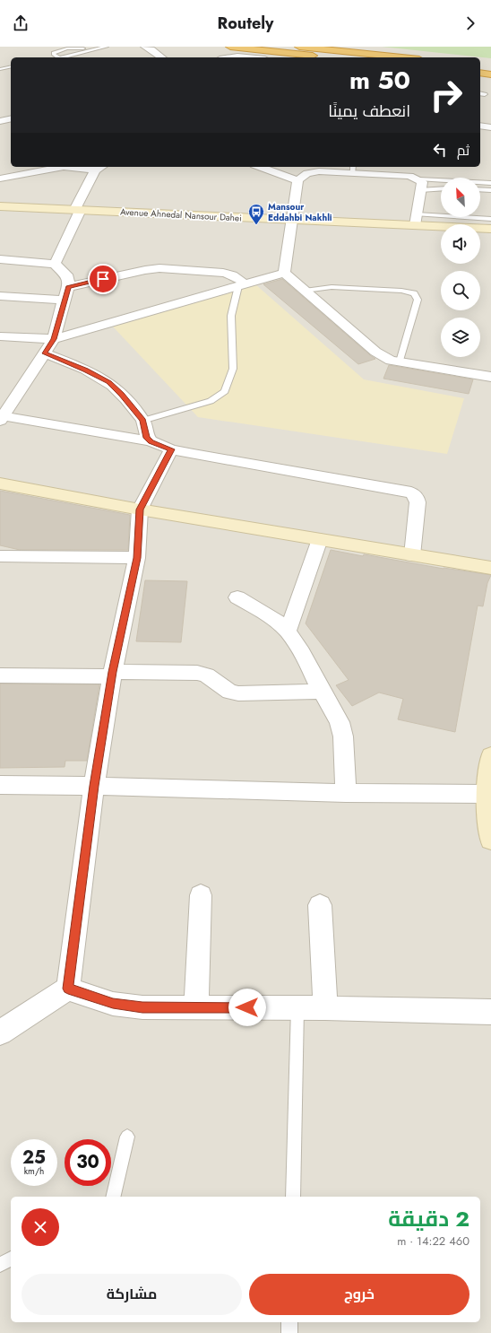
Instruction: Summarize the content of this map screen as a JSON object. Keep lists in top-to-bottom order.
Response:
{
  "streets": {
    "street": ["Avenue Ahnedal Nansour Dahei"]
  },
  "places": {
    "bus stop": ["Mansour Eddahbi Nakhli"]
  },
  "north": "top left",
  "page": {
    "header": "Routely",
    "turn": ["50 m", "انعطف يمينًا"],
    "then": "ثم",
    "speed": "25 km/h",
    "limit": "30",
    "heading": ["2 دقيقة", "460 m · 14:22"],
    "buttons": ["خروج", "مشاركة"]
  }
}
